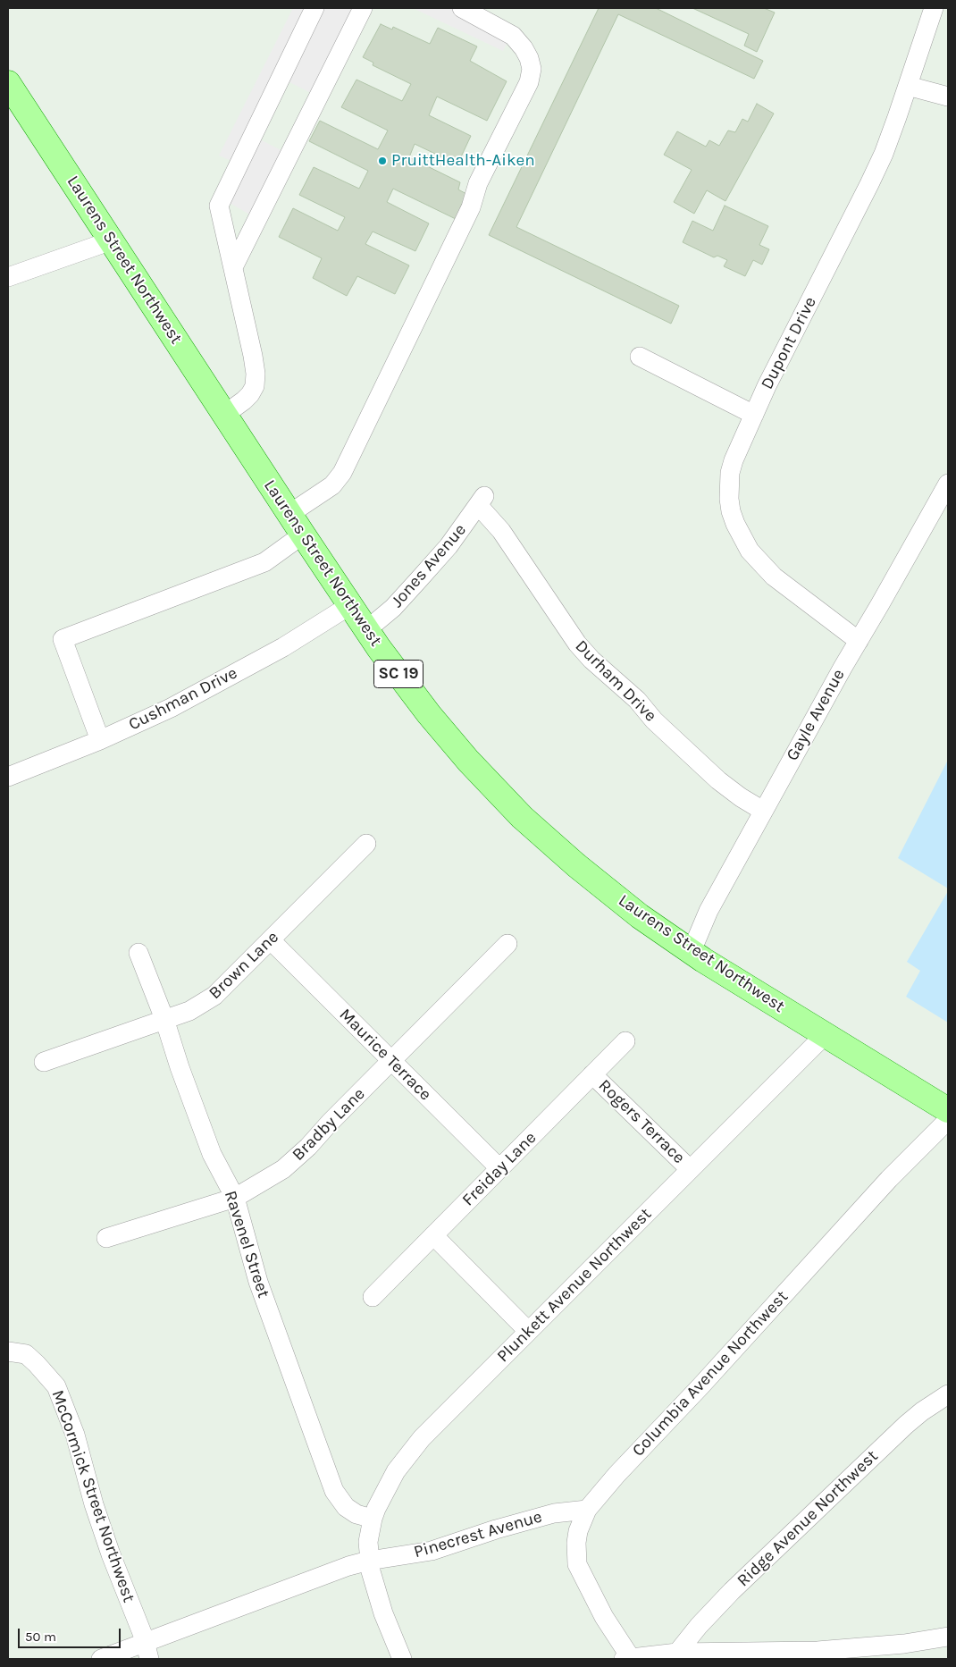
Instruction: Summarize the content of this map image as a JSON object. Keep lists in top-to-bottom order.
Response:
{
  "streets": {
    "main road": ["Laurens Street Northwest", "SC 19"],
    "street": [
      "Dupont Drive",
      "Jones Avenue",
      "Durham Drive",
      "Cushman Drive",
      "Gayle Avenue",
      "Brown Lane",
      "Maurice Terrace",
      "Rogers Terrace",
      "Bradby Lane",
      "Freiday Lane",
      "Ravenel Street",
      "Plunkett Avenue Northwest",
      "Columbia Avenue Northwest",
      "McCormick Street Northwest",
      "Ridge Avenue Northwest",
      "Pinecrest Avenue"
    ]
  },
  "crossings": [
    ["Laurens Street Northwest", "Jones Avenue"],
    ["Laurens Street Northwest", "Cushman Drive"],
    ["Laurens Street Northwest", "Gayle Avenue"],
    ["Laurens Street Northwest", "Plunkett Avenue Northwest"],
    ["Dupont Drive", "Gayle Avenue"],
    ["Jones Avenue", "Durham Drive"],
    ["Durham Drive", "Gayle Avenue"],
    ["Brown Lane", "Maurice Terrace"],
    ["Brown Lane", "Ravenel Street"],
    ["Maurice Terrace", "Bradby Lane"],
    ["Maurice Terrace", "Freiday Lane"],
    ["Rogers Terrace", "Freiday Lane"],
    ["Rogers Terrace", "Plunkett Avenue Northwest"],
    ["Bradby Lane", "Ravenel Street"],
    ["Ravenel Street", "Plunkett Avenue Northwest"],
    ["Plunkett Avenue Northwest", "Pinecrest Avenue"],
    ["Columbia Avenue Northwest", "Pinecrest Avenue"],
    ["McCormick Street Northwest", "Pinecrest Avenue"]
  ],
  "places": ["PruittHealth-Aiken"],
  "scale_bar": "50 m"
}
